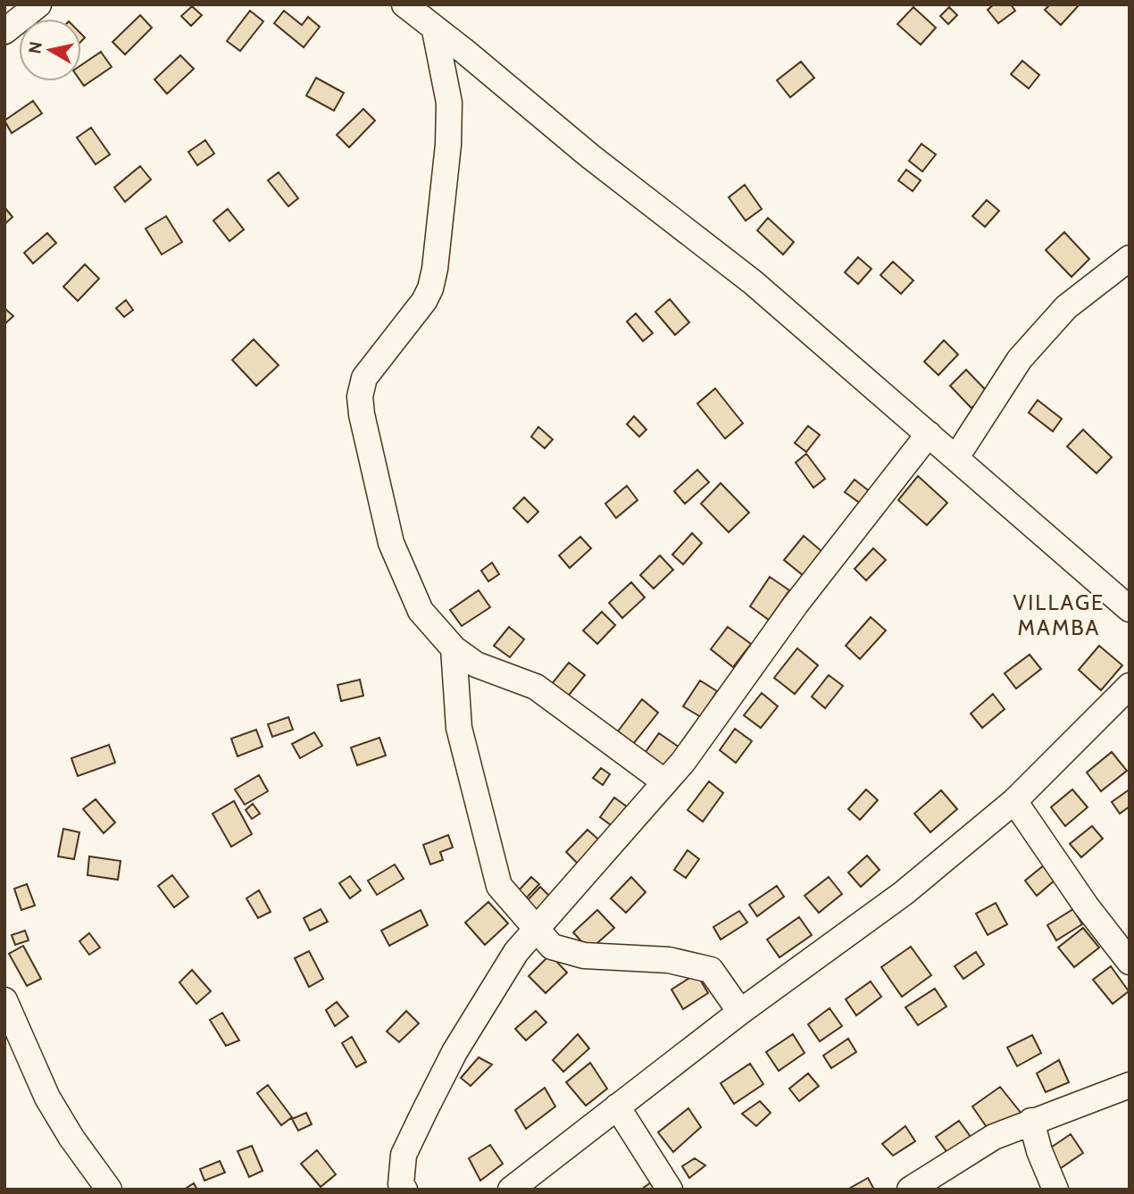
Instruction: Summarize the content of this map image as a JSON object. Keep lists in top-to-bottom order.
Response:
{
  "districts": ["VILLAGE MAMBA"],
  "north": "left"
}
